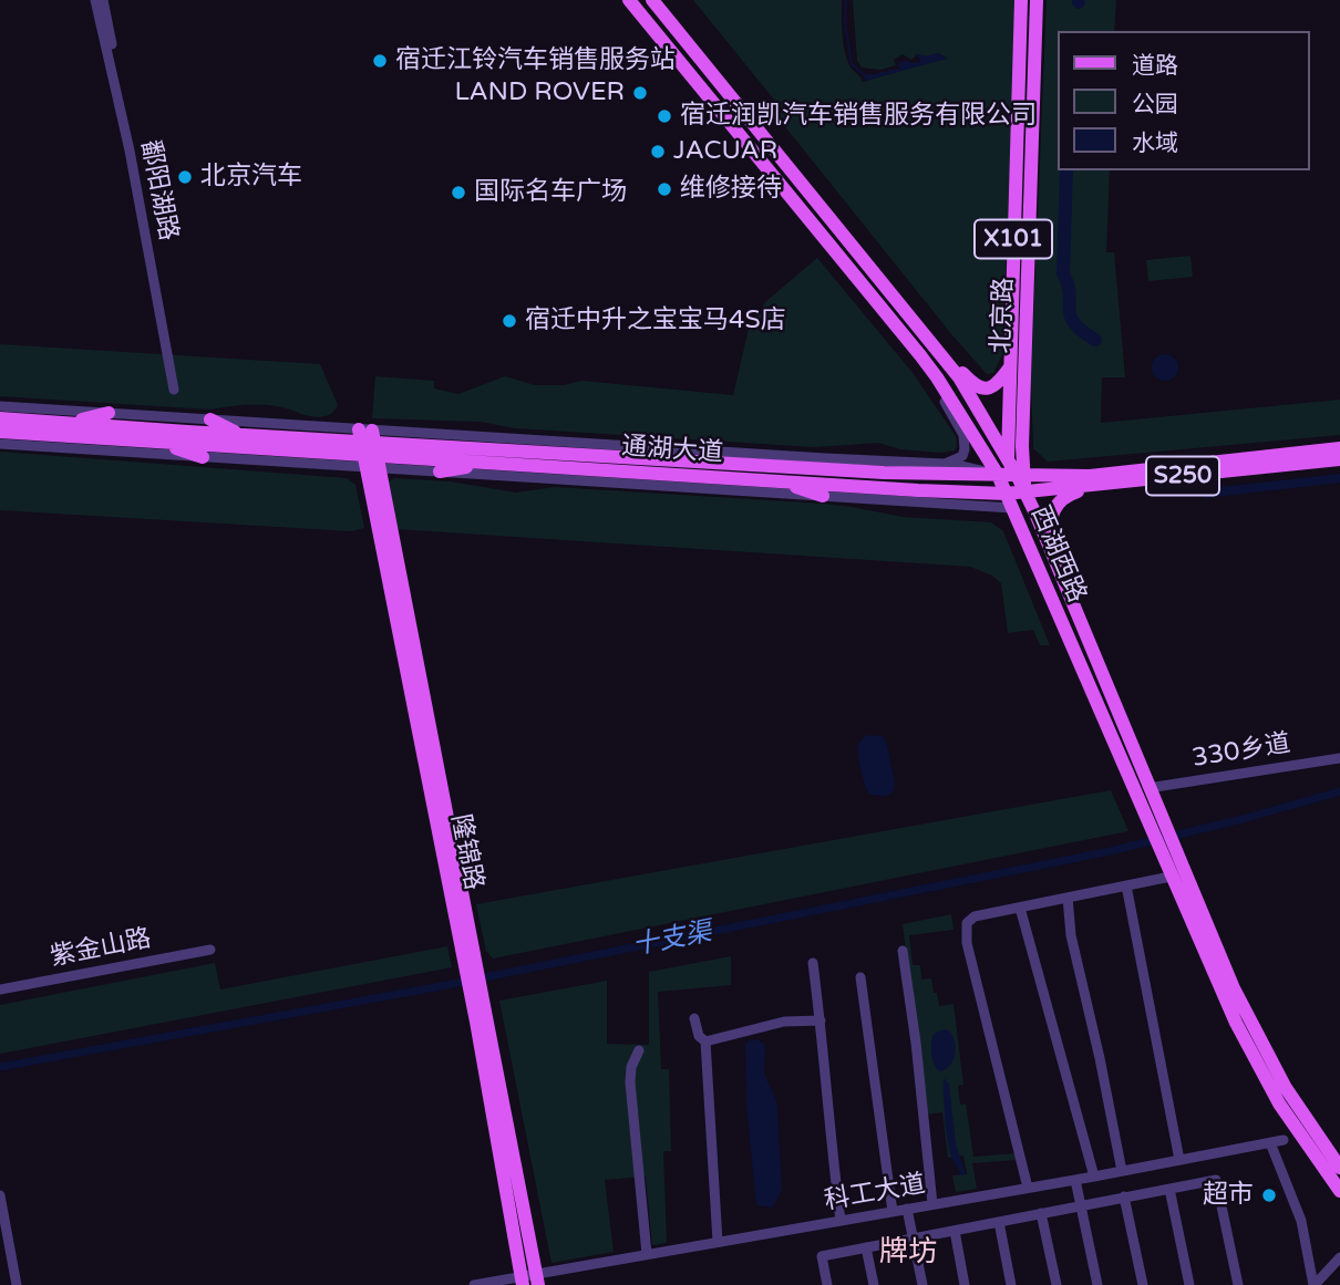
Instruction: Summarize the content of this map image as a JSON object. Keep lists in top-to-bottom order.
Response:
{
  "streets": {
    "main road": [
      "X101",
      "北京路",
      "通湖大道",
      "S250",
      "西湖西路",
      "隆锦路"
    ],
    "street": [
      "鄱阳湖路",
      "330乡道",
      "紫金山路",
      "科工大道"
    ]
  },
  "crossings": [
    ["北京路", "通湖大道"],
    ["北京路", "西湖西路"],
    ["通湖大道", "西湖西路"],
    ["通湖大道", "隆锦路"],
    ["西湖西路", "330乡道"],
    ["隆锦路", "科工大道"]
  ],
  "districts": ["牌坊"],
  "water": ["十支渠"],
  "places": [
    "宿迁江铃汽车销售服务站",
    "LAND ROVER",
    "宿迁润凯汽车销售服务有限公司",
    "JACUAR",
    "北京汽车",
    "维修接待",
    "国际名车广场",
    "宿迁中升之宝宝马4S店",
    "超市"
  ],
  "legend": ["道路", "公园", "水域"]
}
